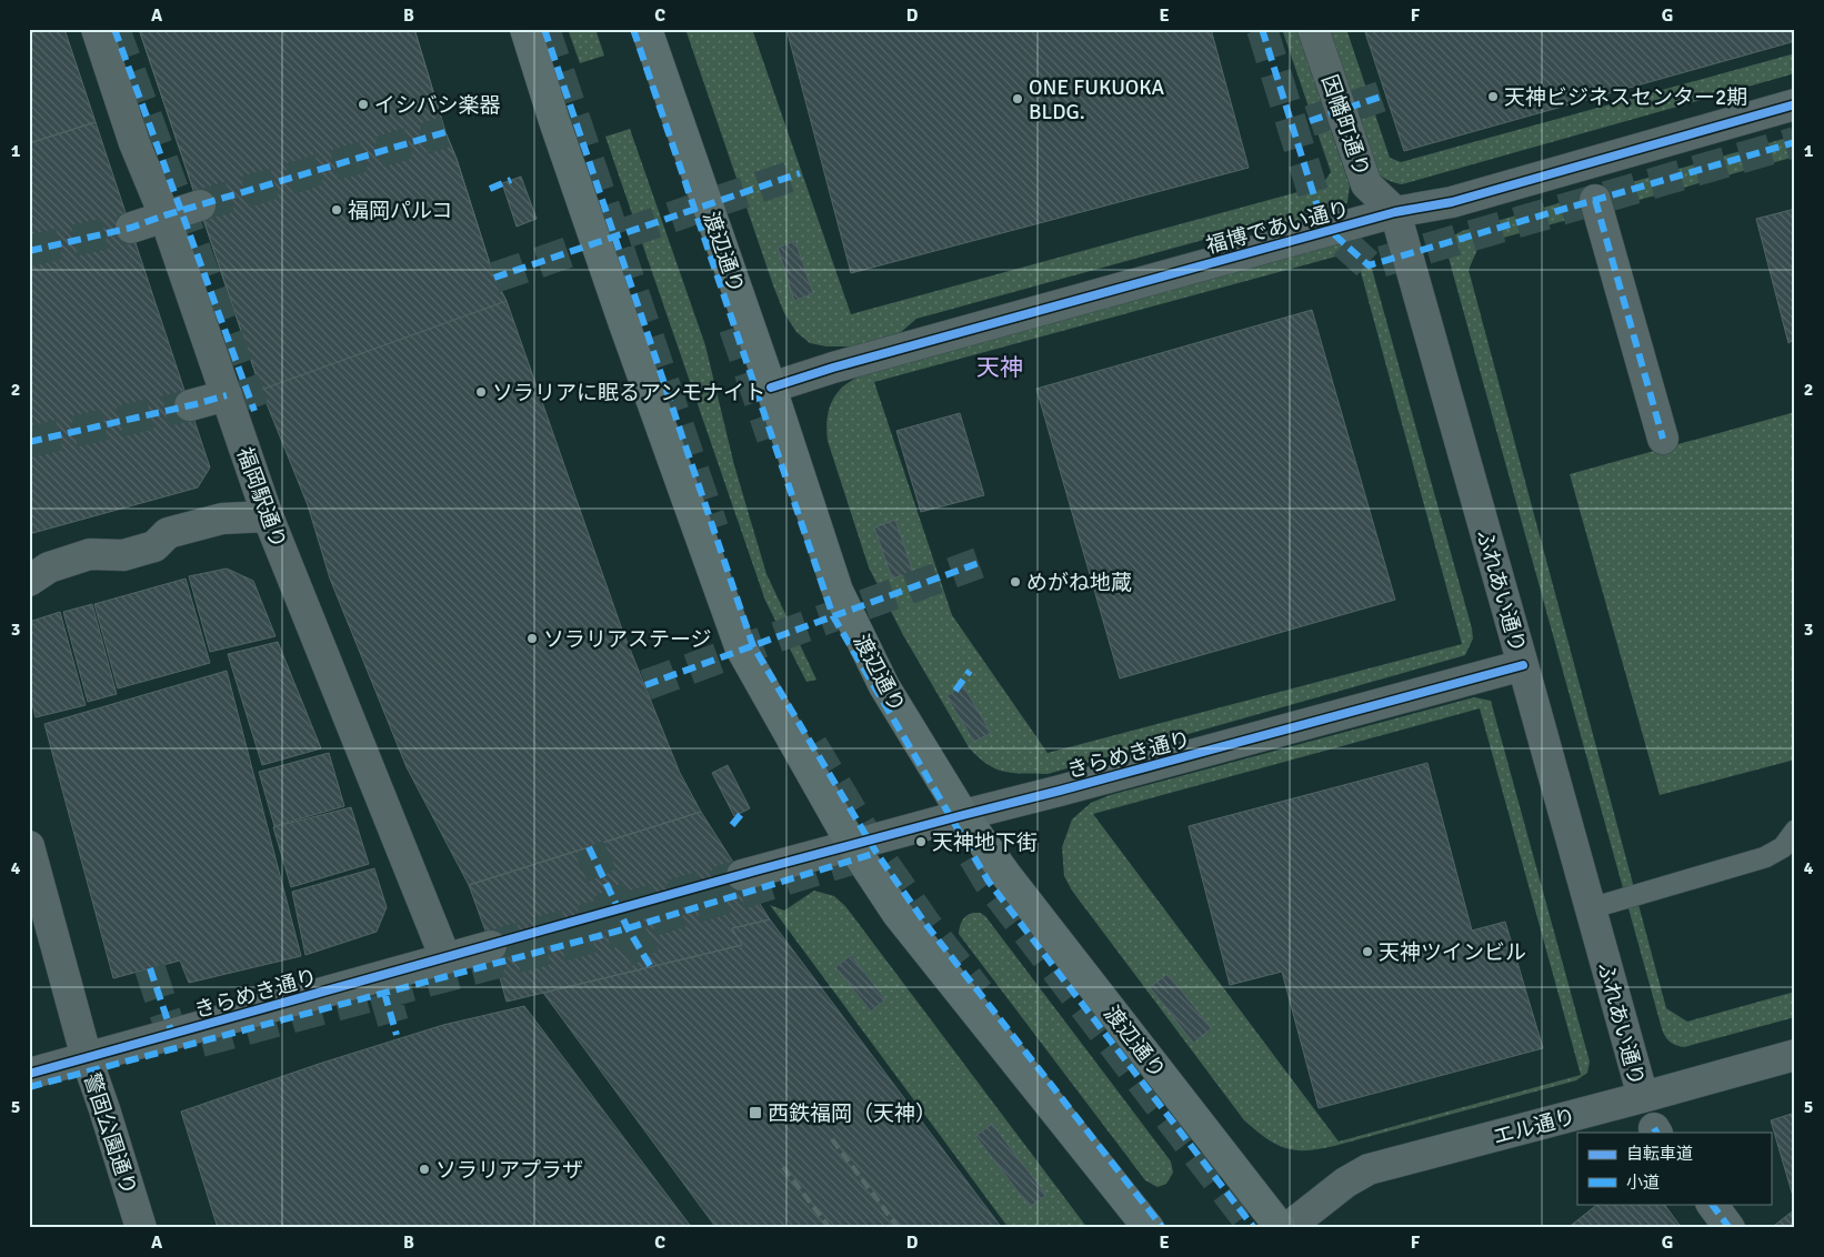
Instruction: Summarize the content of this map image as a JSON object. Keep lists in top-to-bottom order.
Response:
{
  "streets": {
    "main road": ["渡辺通り"],
    "street": [
      "因幡町通り",
      "福博であい通り",
      "福岡駅通り",
      "ふれあい通り",
      "きらめき通り",
      "エル通り",
      "警固公園通り"
    ]
  },
  "crossings": [
    ["因幡町通り", "福博であい通り"],
    ["因幡町通り", "ふれあい通り"],
    ["福博であい通り", "渡辺通り"],
    ["福博であい通り", "ふれあい通り"],
    ["渡辺通り", "きらめき通り"],
    ["福岡駅通り", "きらめき通り"],
    ["ふれあい通り", "きらめき通り"],
    ["ふれあい通り", "エル通り"],
    ["きらめき通り", "警固公園通り"]
  ],
  "districts": ["天神"],
  "places": {
    "other": [
      "天神ビジネスセンター2期",
      "ONE FUKUOKA BLDG.",
      "イシバシ楽器",
      "福岡パルコ",
      "ソラリアに眠るアンモナイト",
      "めがね地蔵",
      "ソラリアステージ",
      "天神地下街",
      "天神ツインビル",
      "ソラリアプラザ"
    ],
    "transit": ["西鉄福岡（天神）"]
  },
  "legend": ["自転車道", "小道"],
  "grid": {
    "columns": [
      "A",
      "B",
      "C",
      "D",
      "E",
      "F",
      "G"
    ],
    "rows": [
      "1",
      "2",
      "3",
      "4",
      "5"
    ]
  }
}
